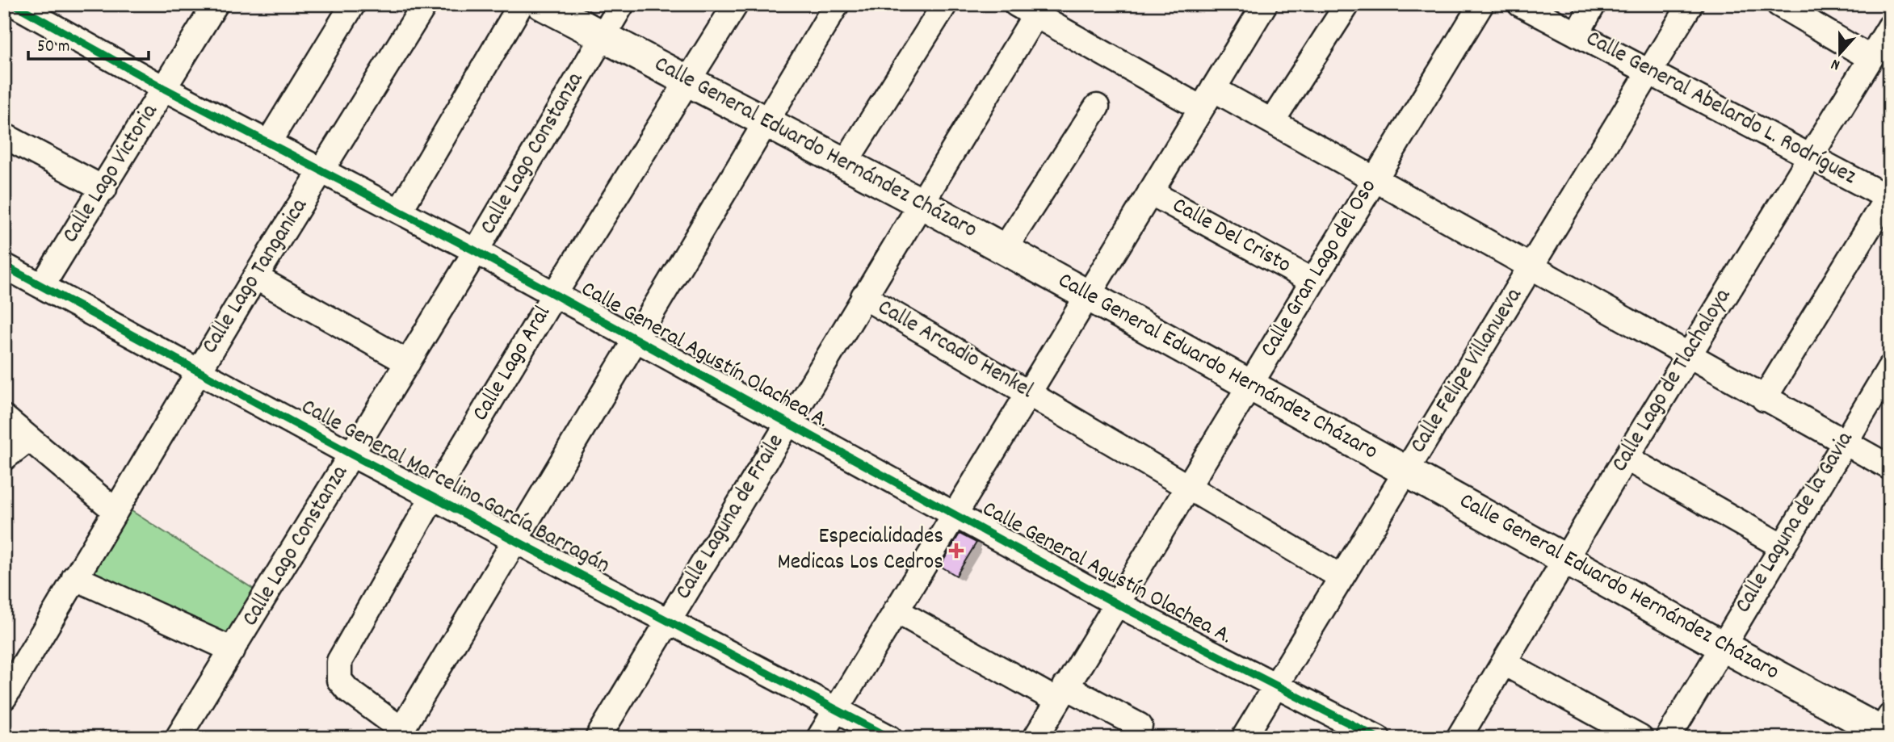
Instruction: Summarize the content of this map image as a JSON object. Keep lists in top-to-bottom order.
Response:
{
  "streets": {
    "main road": ["Calle General Eduardo Hernández Cházaro"],
    "street": [
      "Calle General Abelardo L. Rodríguez",
      "Calle Lago Constanza",
      "Calle Lago Victoria",
      "Calle Del Cristo",
      "Calle Gran Lago del Oso",
      "Calle Lago Tanganica",
      "Calle Arcadio Henkel",
      "Calle General Agustín Olachea A.",
      "Calle Lago Aral",
      "Calle Felipe Villanueva",
      "Calle Lago de Tlachaloya",
      "Calle General Marcelino García Barragán",
      "Calle Laguna de Fraile",
      "Calle Laguna de la Gavia"
    ]
  },
  "crossings": [
    ["Calle General Abelardo L. Rodríguez", "Calle Felipe Villanueva"],
    ["Calle General Abelardo L. Rodríguez", "Calle Lago de Tlachaloya"],
    ["Calle General Eduardo Hernández Cházaro", "Calle Lago Constanza"],
    ["Calle General Eduardo Hernández Cházaro", "Calle Gran Lago del Oso"],
    ["Calle General Eduardo Hernández Cházaro", "Calle Arcadio Henkel"],
    ["Calle General Eduardo Hernández Cházaro", "Calle Lago Aral"],
    ["Calle General Eduardo Hernández Cházaro", "Calle Felipe Villanueva"],
    ["Calle General Eduardo Hernández Cházaro", "Calle Lago de Tlachaloya"],
    ["Calle General Eduardo Hernández Cházaro", "Calle Laguna de la Gavia"],
    ["Calle Lago Constanza", "Calle General Agustín Olachea A."],
    ["Calle Lago Constanza", "Calle General Marcelino García Barragán"],
    ["Calle Lago Victoria", "Calle General Agustín Olachea A."],
    ["Calle Lago Victoria", "Calle General Marcelino García Barragán"],
    ["Calle Del Cristo", "Calle Gran Lago del Oso"],
    ["Calle Gran Lago del Oso", "Calle Arcadio Henkel"],
    ["Calle Gran Lago del Oso", "Calle General Agustín Olachea A."],
    ["Calle Lago Tanganica", "Calle General Agustín Olachea A."],
    ["Calle Lago Tanganica", "Calle General Marcelino García Barragán"],
    ["Calle Arcadio Henkel", "Calle Felipe Villanueva"],
    ["Calle Arcadio Henkel", "Calle Laguna de Fraile"],
    ["Calle General Agustín Olachea A.", "Calle Lago Aral"],
    ["Calle General Agustín Olachea A.", "Calle Felipe Villanueva"],
    ["Calle General Agustín Olachea A.", "Calle Laguna de Fraile"],
    ["Calle Lago Aral", "Calle General Marcelino García Barragán"],
    ["Calle General Marcelino García Barragán", "Calle Laguna de Fraile"]
  ],
  "places": {
    "health": ["Especialidades Medicas Los Cedros"]
  },
  "scale_bar": "50 m",
  "north": "bottom"
}
